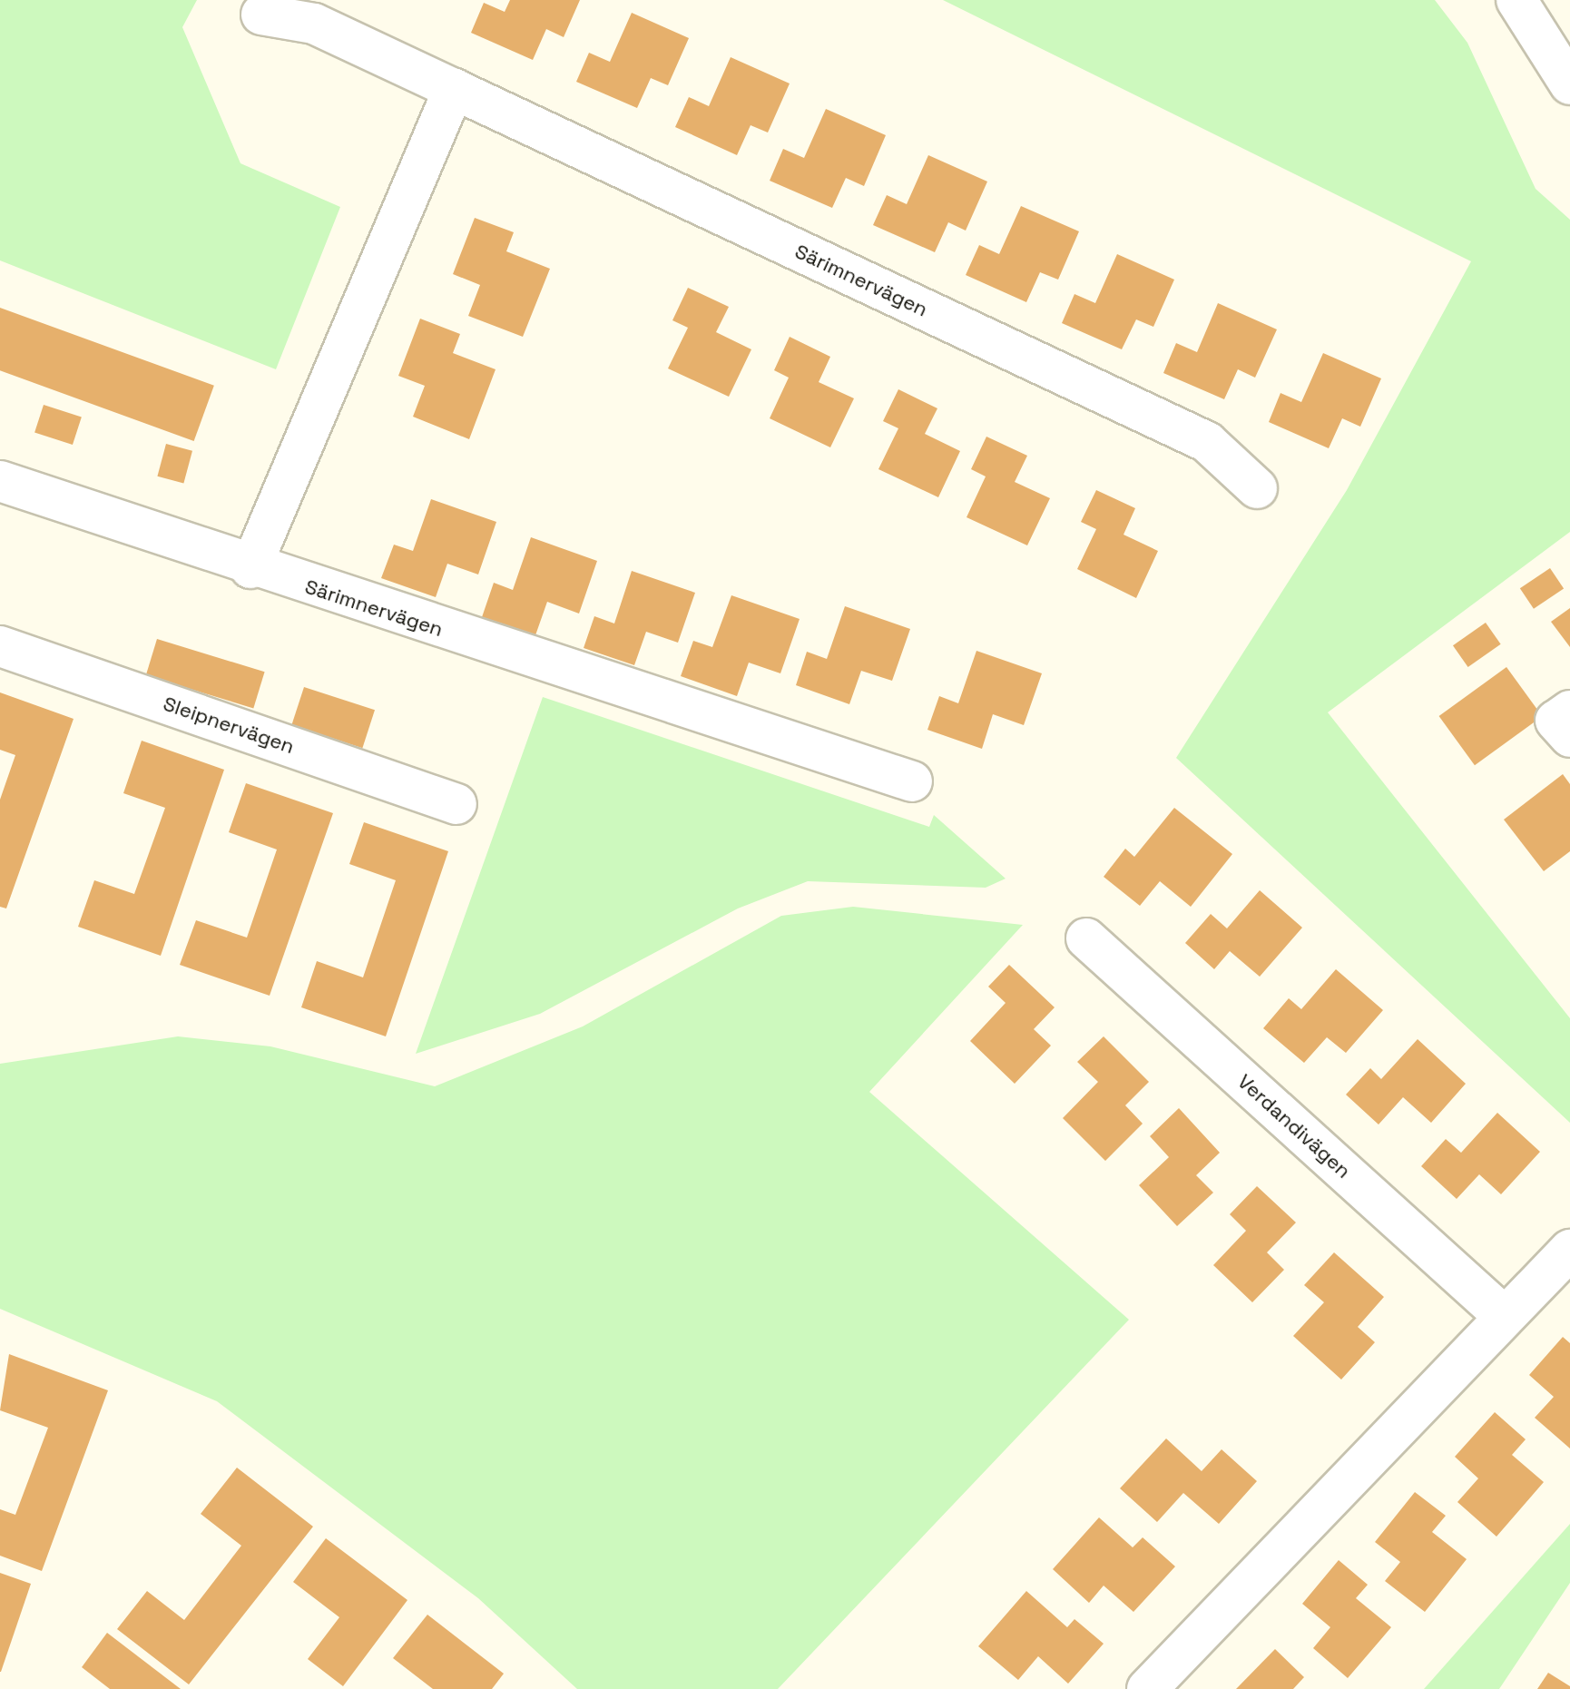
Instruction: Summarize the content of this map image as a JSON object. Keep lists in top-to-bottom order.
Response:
{
  "streets": {
    "street": ["Särimnervägen", "Sleipnervägen", "Verdandivägen"]
  }
}
